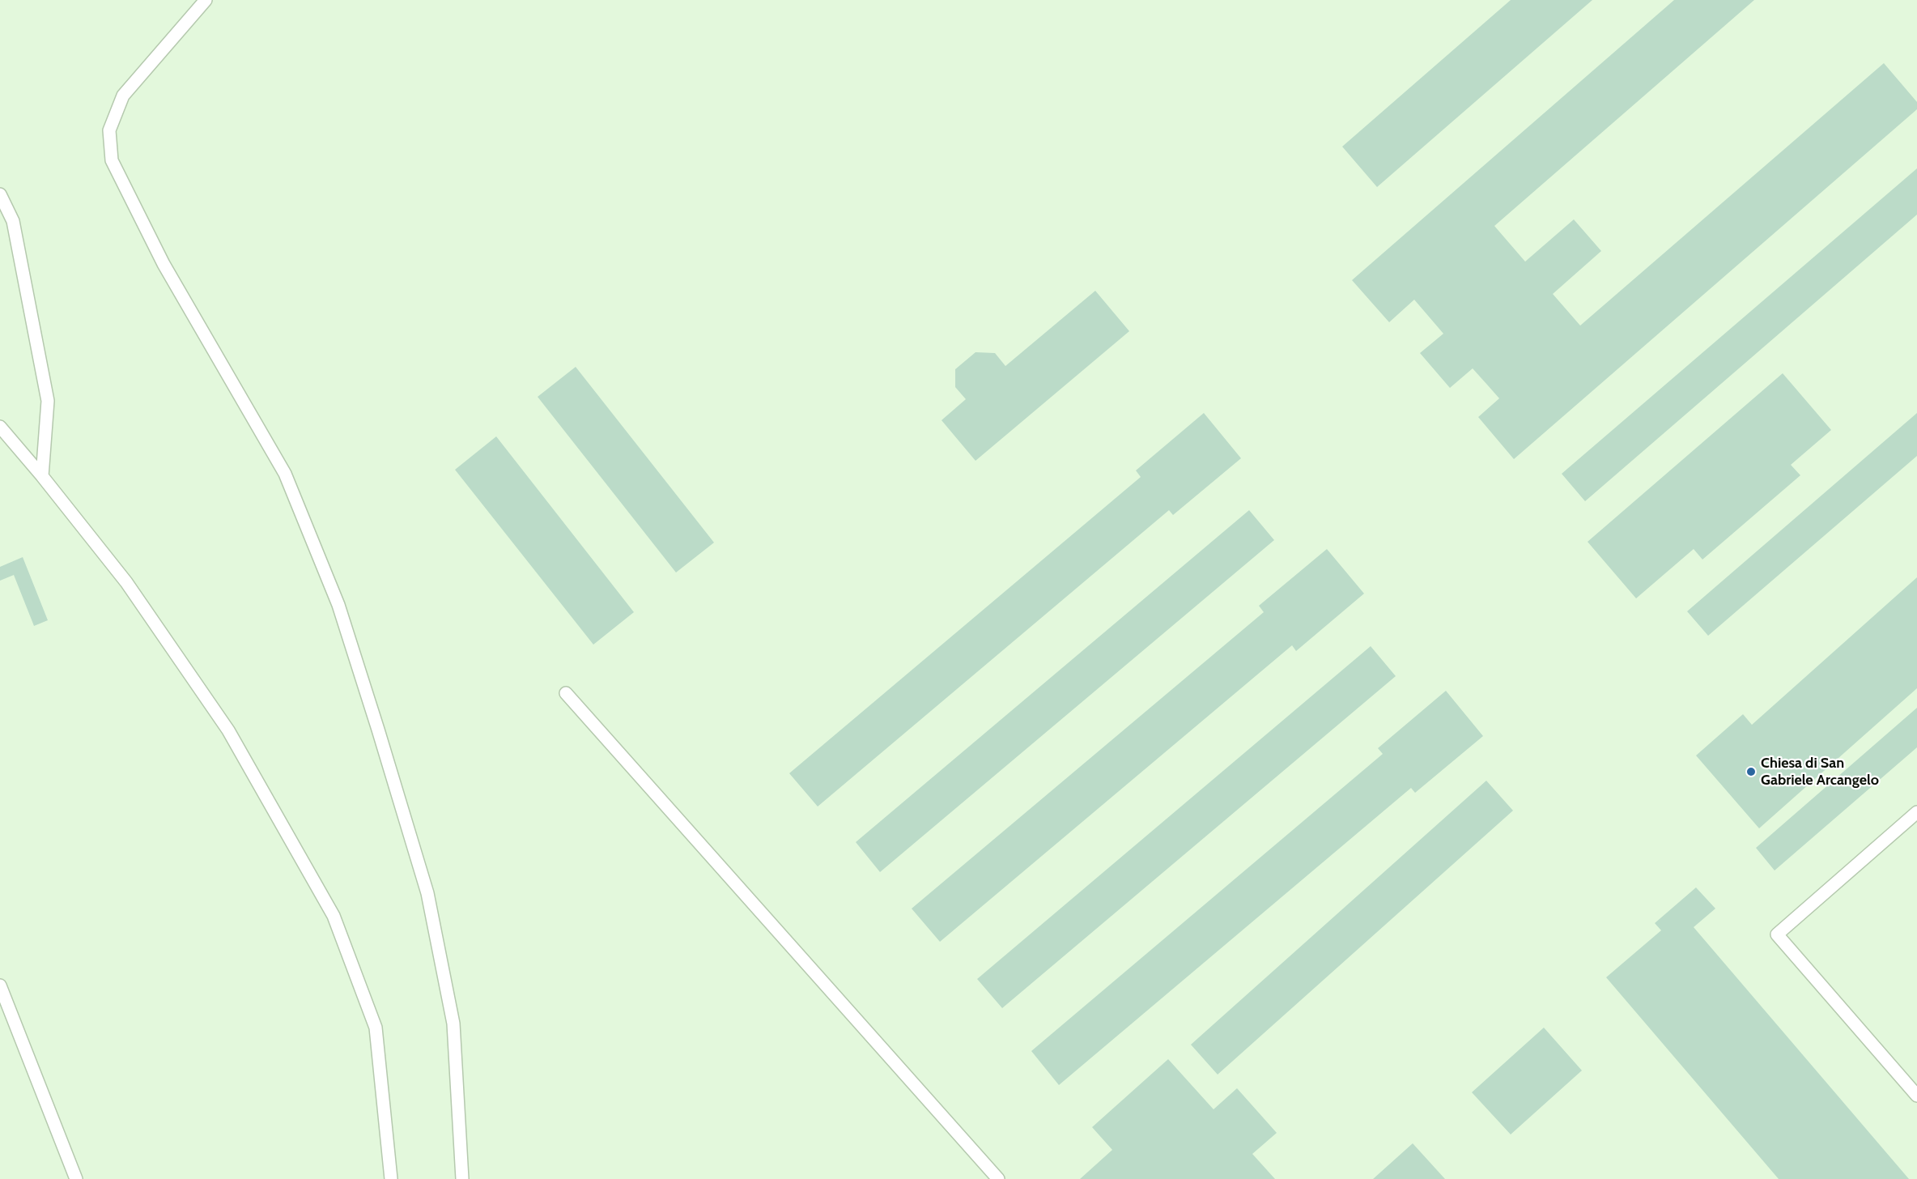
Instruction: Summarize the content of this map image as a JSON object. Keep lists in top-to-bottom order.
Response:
{
  "places": ["Chiesa di San Gabriele Arcangelo"]
}
